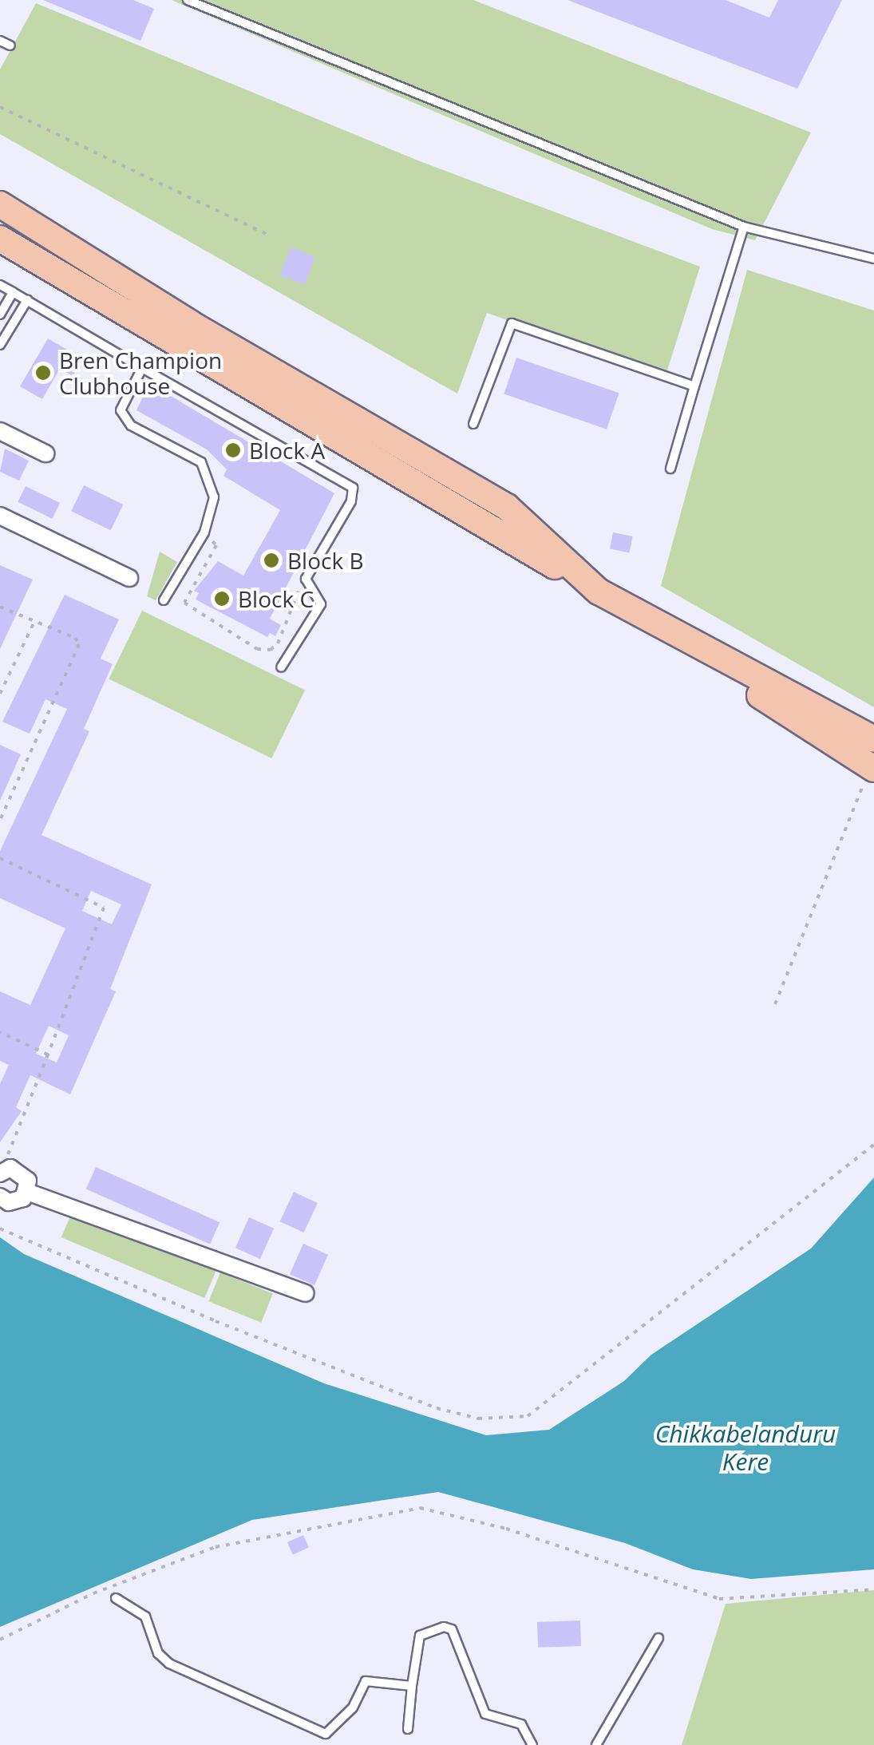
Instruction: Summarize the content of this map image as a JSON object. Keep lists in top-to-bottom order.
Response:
{
  "water": ["Chikkabelanduru Kere"],
  "places": [
    "Bren Champion Clubhouse",
    "Block A",
    "Block B",
    "Block C"
  ]
}
